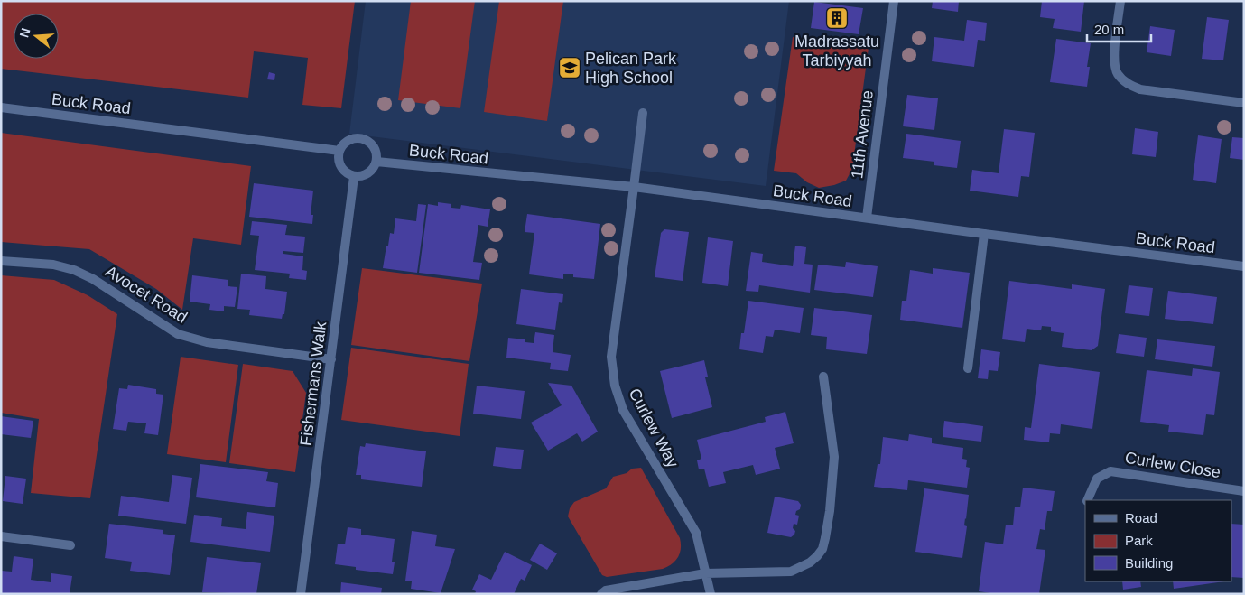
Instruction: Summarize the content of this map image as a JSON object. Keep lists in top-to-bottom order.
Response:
{
  "streets": {
    "street": [
      "Buck Road",
      "11th Avenue",
      "Avocet Road",
      "Fishermans Walk",
      "Curlew Way",
      "Curlew Close"
    ]
  },
  "crossings": [
    ["Buck Road", "11th Avenue"],
    ["Buck Road", "Fishermans Walk"],
    ["Buck Road", "Curlew Way"],
    ["Avocet Road", "Fishermans Walk"]
  ],
  "places": {
    "building": ["Madrassatu Tarbiyyah"],
    "school or university": ["Pelican Park High School"]
  },
  "legend": ["Road", "Park", "Building"],
  "scale_bar": "20 m",
  "north": "left"
}
